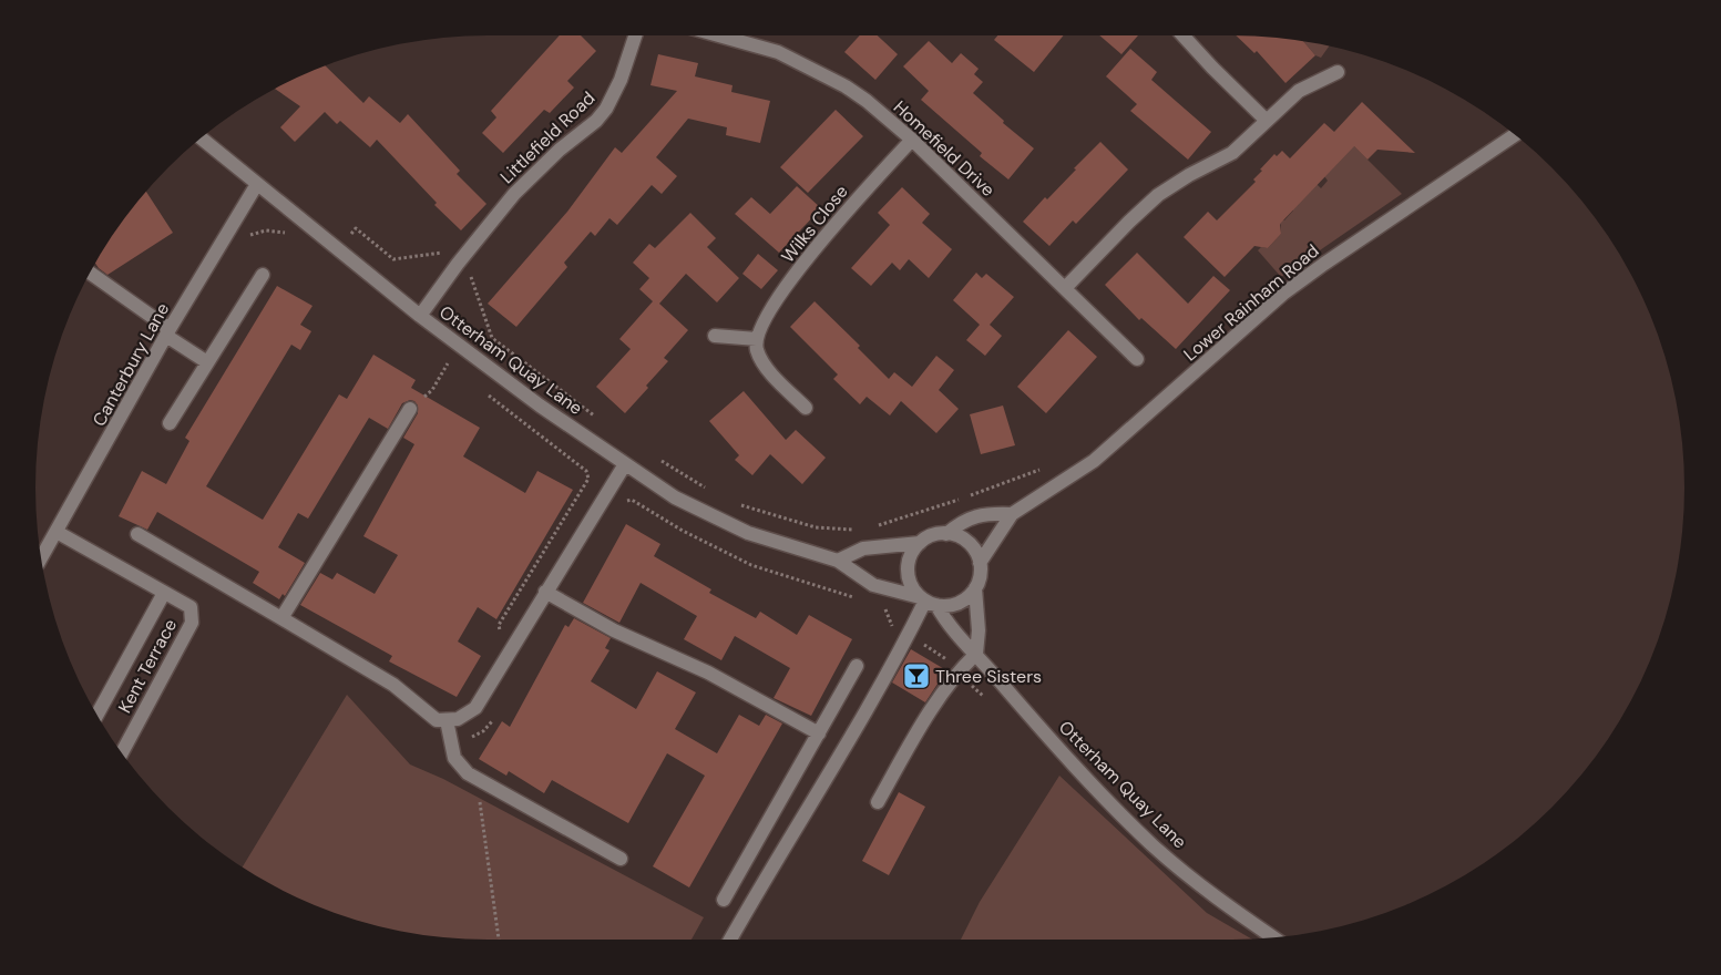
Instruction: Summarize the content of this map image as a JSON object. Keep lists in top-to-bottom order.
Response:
{
  "streets": {
    "street": [
      "Littlefield Road",
      "Homefield Drive",
      "Wilks Close",
      "Lower Rainham Road",
      "Otterham Quay Lane",
      "Canterbury Lane",
      "Kent Terrace"
    ]
  },
  "crossings": [
    ["Littlefield Road", "Otterham Quay Lane"],
    ["Homefield Drive", "Wilks Close"],
    ["Lower Rainham Road", "Otterham Quay Lane"],
    ["Otterham Quay Lane", "Canterbury Lane"],
    ["Canterbury Lane", "Kent Terrace"]
  ],
  "places": {
    "bar": ["Three Sisters"]
  }
}
